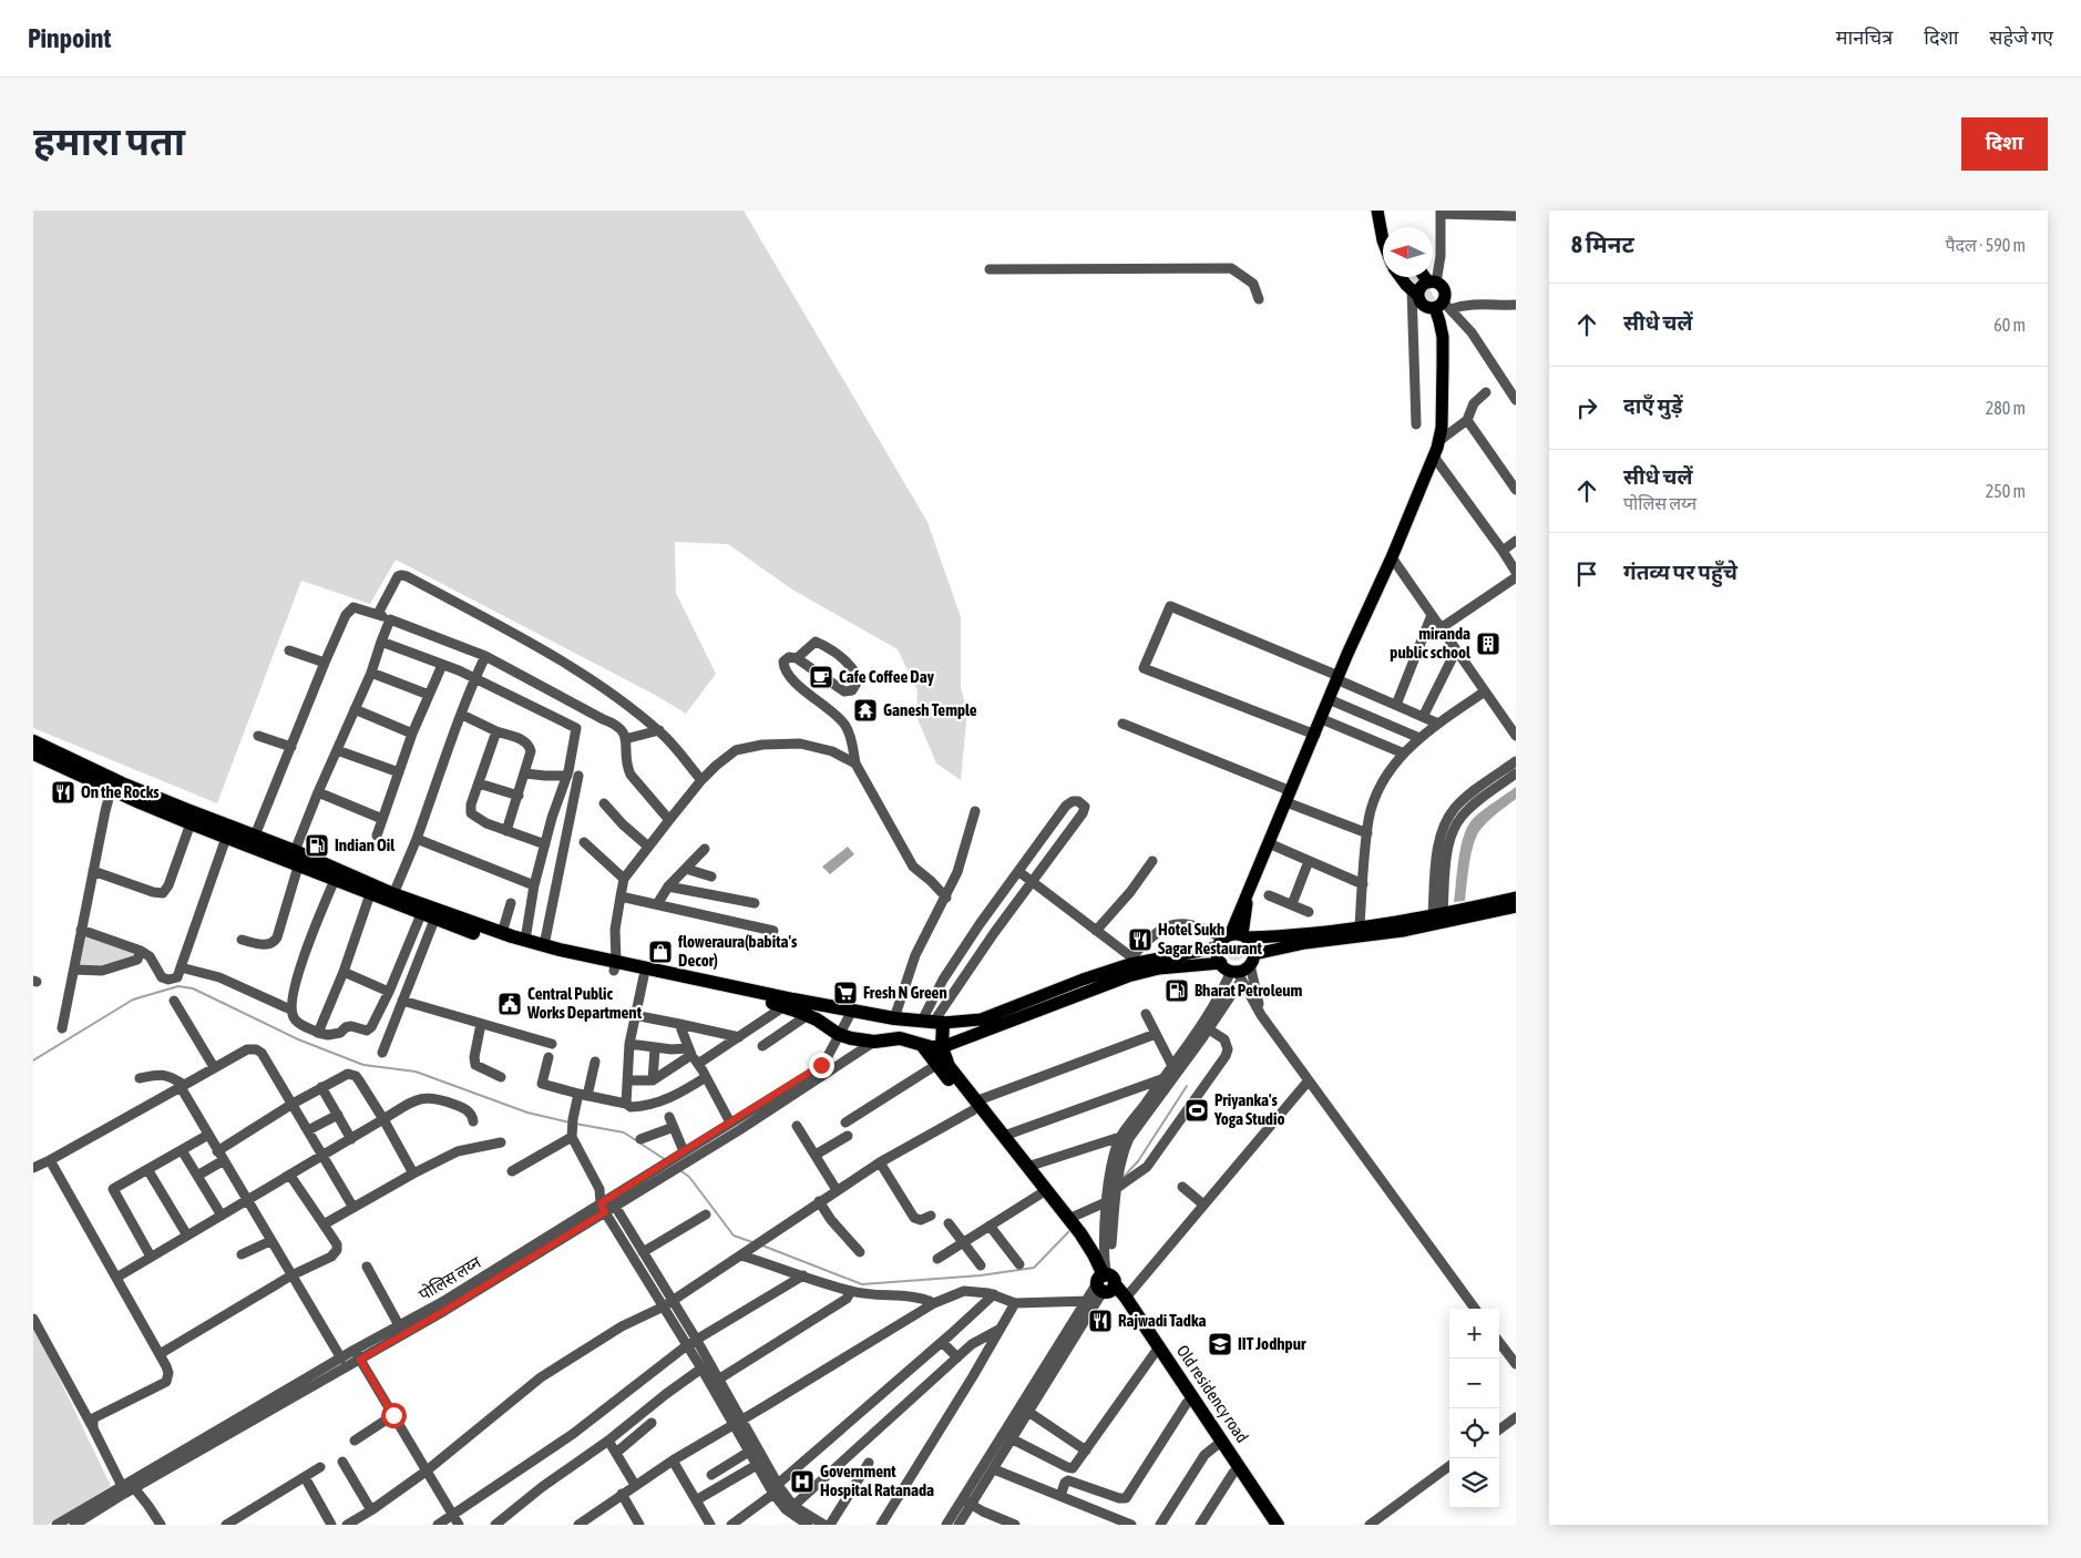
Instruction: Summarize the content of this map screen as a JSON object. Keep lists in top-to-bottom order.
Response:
{
  "streets": {
    "highway": ["Old residency road"],
    "street": ["पोलिस लय्न"]
  },
  "places": {
    "building": ["miranda public school"],
    "cafe": ["Cafe Coffee Day"],
    "temple": ["Ganesh Temple"],
    "restaurant": ["On the Rocks", "Hotel Sukh Sagar Restaurant", "Rajwadi Tadka"],
    "fuel station": ["Indian Oil", "Bharat Petroleum"],
    "shop": ["floweraura(babita's Decor)"],
    "supermarket": ["Fresh N Green"],
    "public building": ["Central Public Works Department"],
    "sports": ["Priyanka's Yoga Studio"],
    "school or university": ["IIT Jodhpur"],
    "hospital": ["Government Hospital Ratanada"]
  },
  "north": "left",
  "page": {
    "header": "Pinpoint",
    "nav": ["मानचित्र", "दिशा", "सहेजे गए"],
    "buttons": "दिशा",
    "title": "हमारा पता",
    "heading": ["8 मिनट", "पैदल · 590 m"],
    "list": [
      ["सीधे चलें", "60 m"],
      ["दाएँ मुड़ें", "280 m"],
      ["सीधे चलें", "पोलिस लय्न", "250 m"],
      "गंतव्य पर पहुँचे"
    ],
    "map_buttons": ["+", "−"]
  }
}
